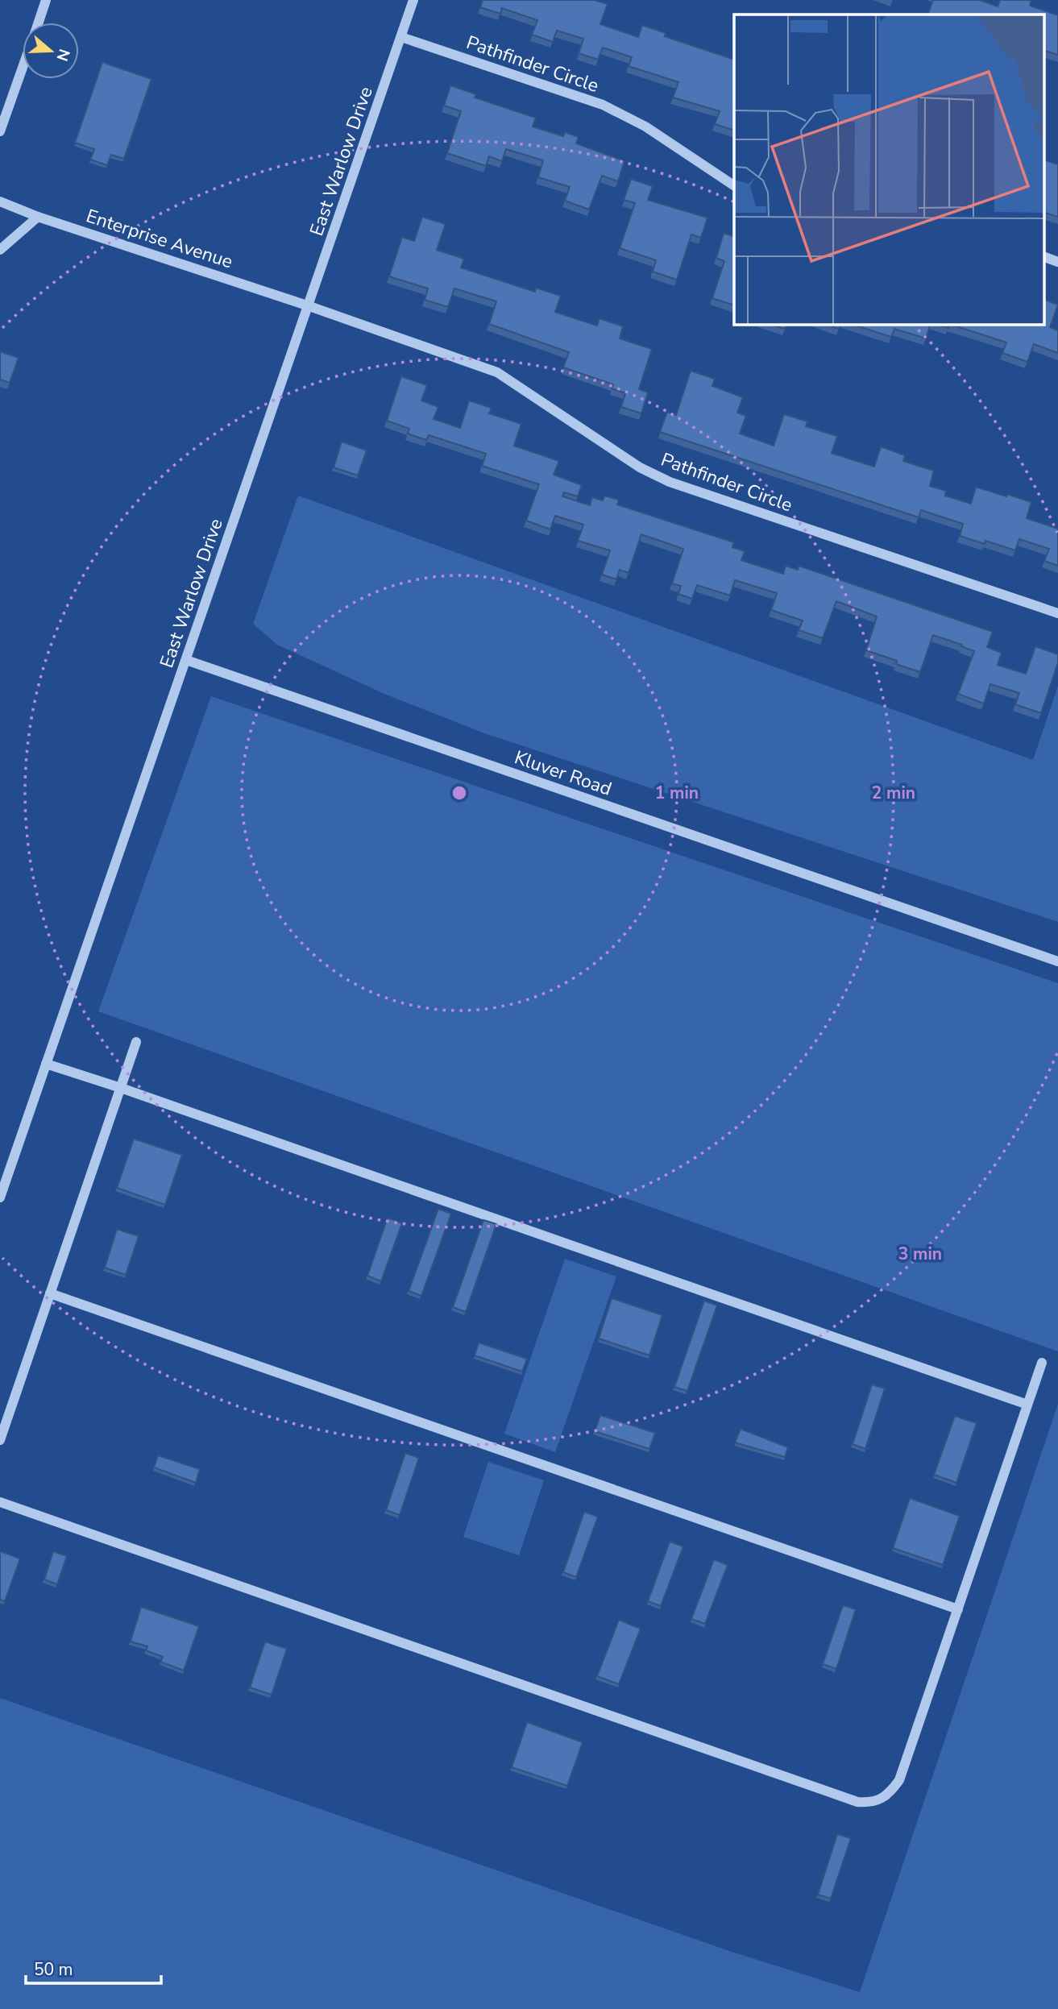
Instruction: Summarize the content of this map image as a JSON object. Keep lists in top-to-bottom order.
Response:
{
  "streets": {
    "street": [
      "Pathfinder Circle",
      "East Warlow Drive",
      "Enterprise Avenue",
      "Kluver Road"
    ]
  },
  "crossings": [
    ["Pathfinder Circle", "East Warlow Drive"],
    ["Pathfinder Circle", "Enterprise Avenue"],
    ["East Warlow Drive", "Enterprise Avenue"],
    ["East Warlow Drive", "Kluver Road"]
  ],
  "scale_bar": "50 m",
  "north": "right",
  "rings": ["1 min", "2 min", "3 min"]
}
